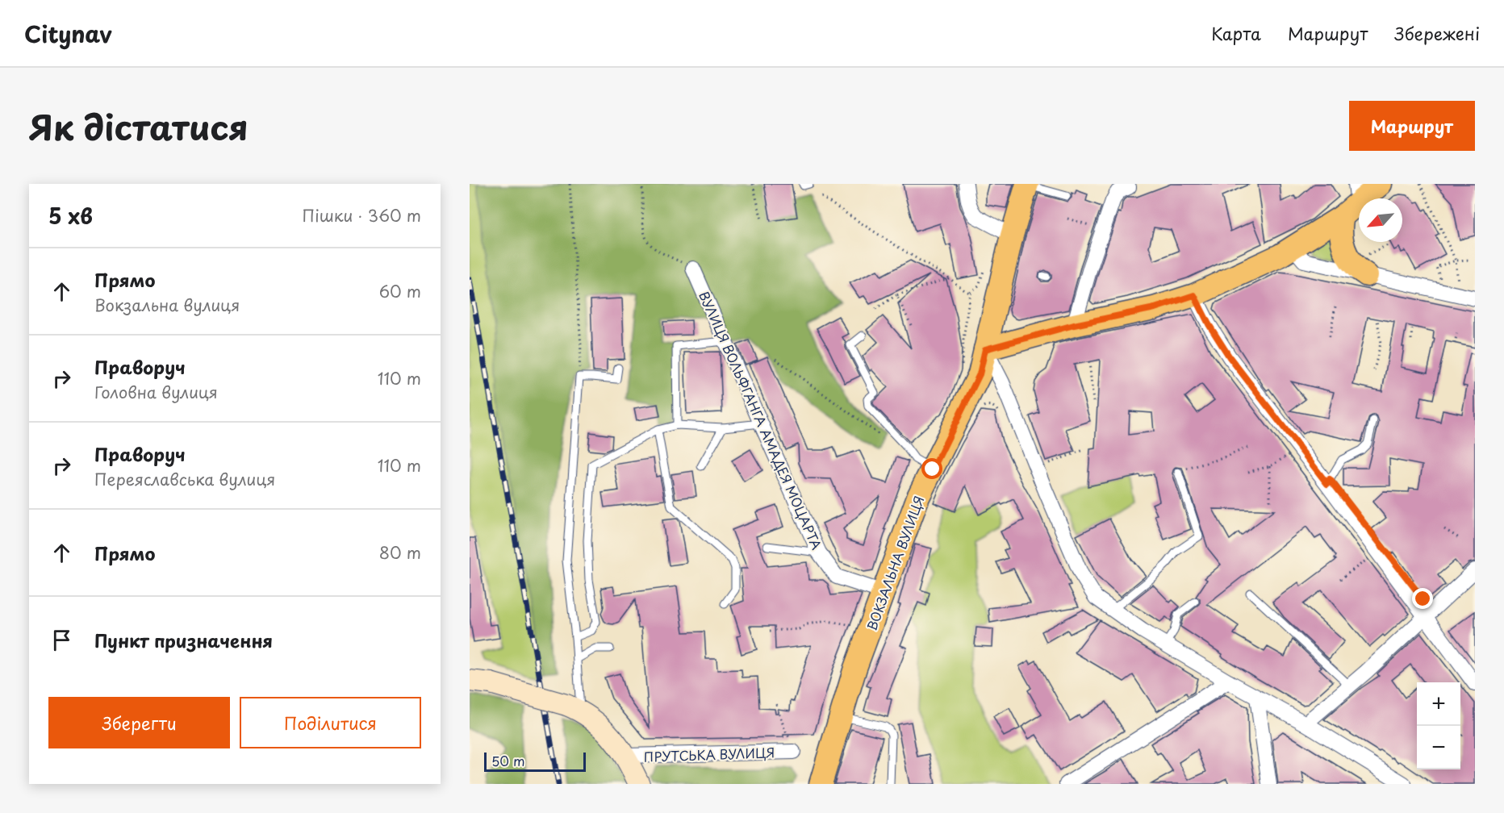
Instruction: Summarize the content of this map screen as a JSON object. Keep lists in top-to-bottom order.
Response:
{
  "streets": {
    "main road": ["ВОКЗАЛЬНА ВУЛИЦЯ"],
    "street": ["ВУЛИЦЯ ВОЛЬФГАНГА АМАДЕЯ МОЦАРТА", "ПРУТСЬКА ВУЛИЦЯ"]
  },
  "crossings": [
    ["ВУЛИЦЯ ВОЛЬФГАНГА АМАДЕЯ МОЦАРТА", "ВОКЗАЛЬНА ВУЛИЦЯ"]
  ],
  "scale_bar": "50 m",
  "north": "bottom left",
  "page": {
    "header": "Citynav",
    "nav": ["Карта", "Маршрут", "Збережені"],
    "title": "Як дістатися",
    "buttons": [
      "Маршрут",
      ["Зберегти", "Поділитися"]
    ],
    "heading": ["5 хв", "Пішки · 360 m"],
    "list": [
      ["Прямо", "Вокзальна вулиця", "60 m"],
      ["Праворуч", "Головна вулиця", "110 m"],
      ["Праворуч", "Переяславська вулиця", "110 m"],
      ["Прямо", "80 m"],
      "Пункт призначення"
    ],
    "map_buttons": ["+", "−"],
    "scale": "50 m"
  }
}
